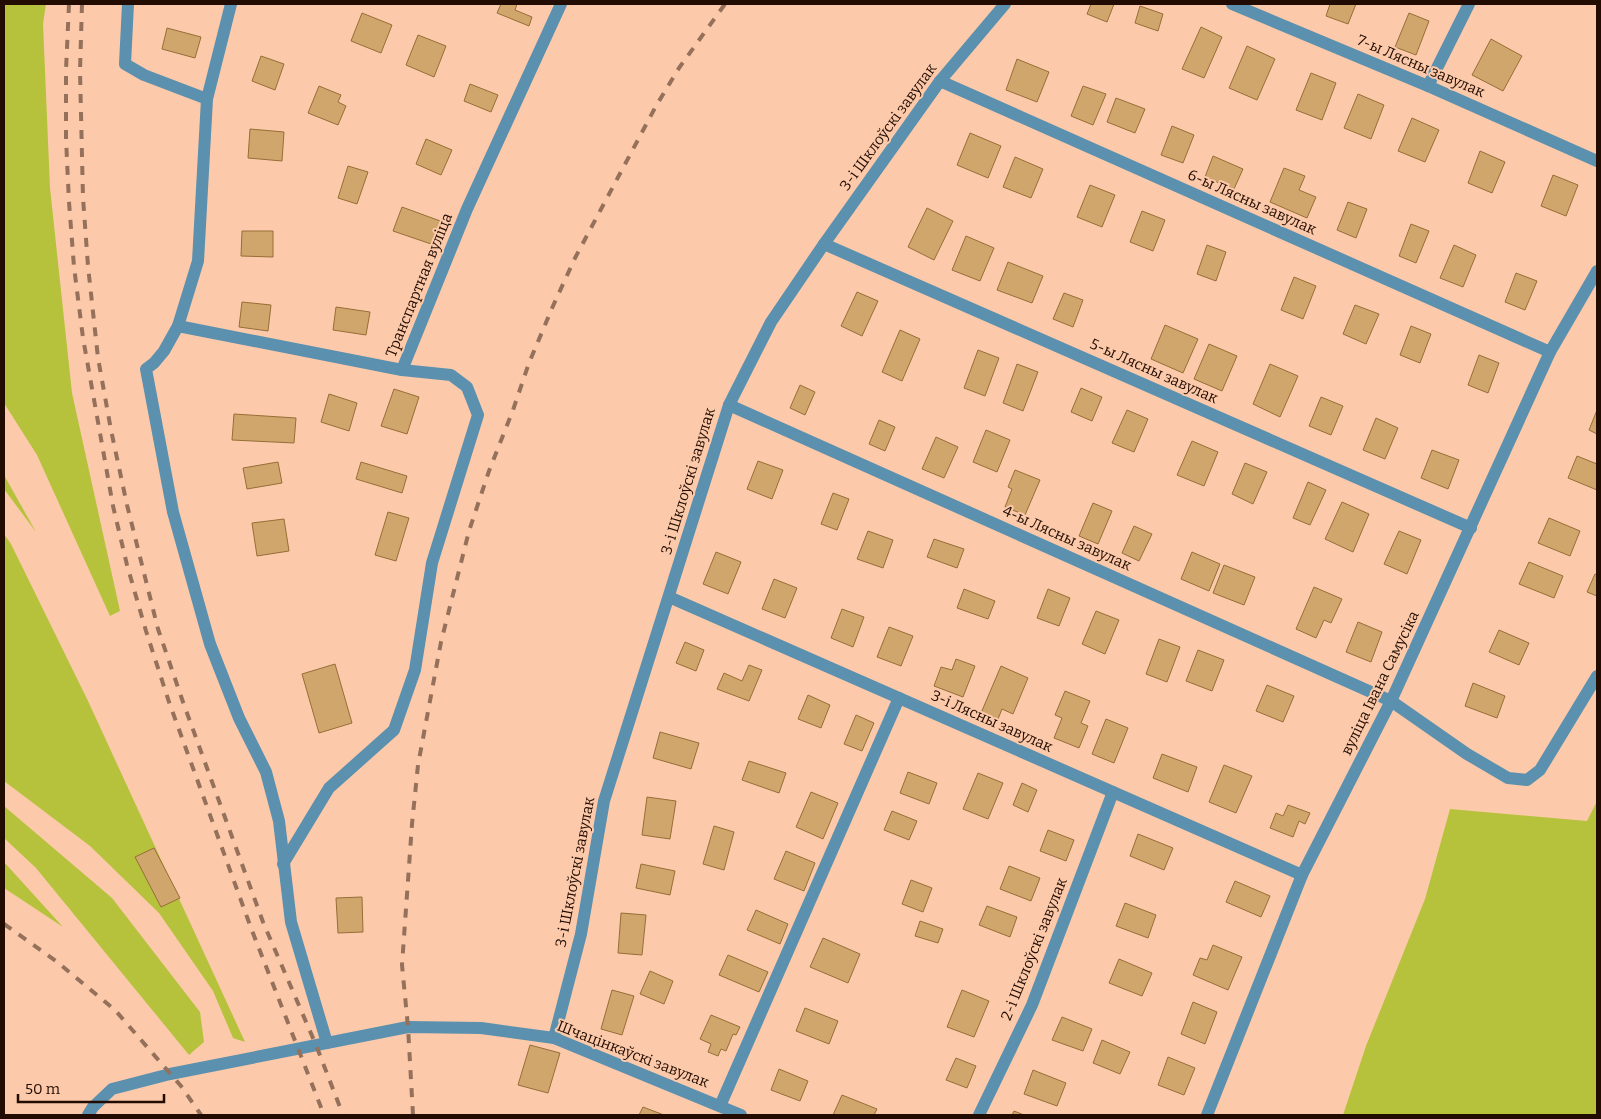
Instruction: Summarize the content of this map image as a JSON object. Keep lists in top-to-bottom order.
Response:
{
  "streets": {
    "street": [
      "7-ы Лясны завулак",
      "3-і Шклоўскі завулак",
      "6-ы Лясны завулак",
      "Транспартная вуліца",
      "5-ы Лясны завулак",
      "4-ы Лясны завулак",
      "вуліца Івана Самусіка",
      "3-і Лясны завулак",
      "2-і Шклоўскі завулак",
      "Шчацінкаўскі завулак"
    ]
  },
  "crossings": [
    ["3-і Шклоўскі завулак", "6-ы Лясны завулак"],
    ["3-і Шклоўскі завулак", "5-ы Лясны завулак"],
    ["3-і Шклоўскі завулак", "4-ы Лясны завулак"],
    ["3-і Шклоўскі завулак", "3-і Лясны завулак"],
    ["3-і Шклоўскі завулак", "Шчацінкаўскі завулак"],
    ["6-ы Лясны завулак", "вуліца Івана Самусіка"],
    ["5-ы Лясны завулак", "вуліца Івана Самусіка"],
    ["4-ы Лясны завулак", "вуліца Івана Самусіка"],
    ["вуліца Івана Самусіка", "3-і Лясны завулак"],
    ["3-і Лясны завулак", "2-і Шклоўскі завулак"]
  ],
  "scale_bar": "50 m"
}
